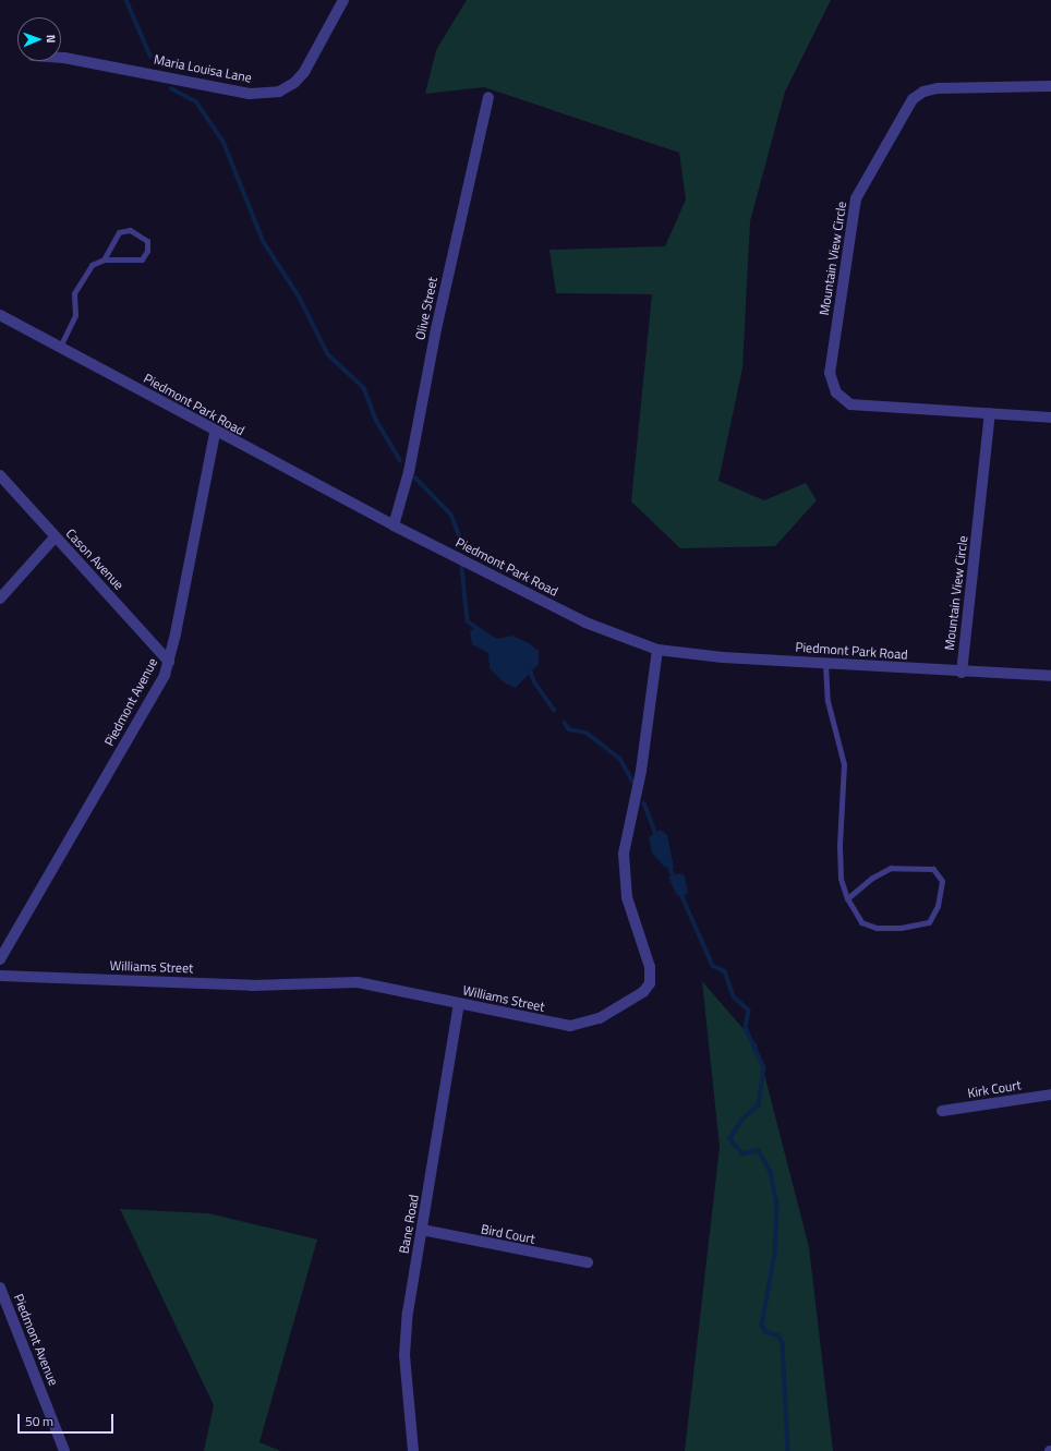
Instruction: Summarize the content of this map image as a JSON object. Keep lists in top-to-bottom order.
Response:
{
  "streets": {
    "street": [
      "Maria Louisa Lane",
      "Mountain View Circle",
      "Olive Street",
      "Piedmont Park Road",
      "Cason Avenue",
      "Piedmont Avenue",
      "Williams Street",
      "Kirk Court",
      "Bane Road",
      "Bird Court"
    ]
  },
  "crossings": [
    ["Mountain View Circle", "Piedmont Park Road"],
    ["Olive Street", "Piedmont Park Road"],
    ["Piedmont Park Road", "Piedmont Avenue"],
    ["Piedmont Park Road", "Williams Street"],
    ["Cason Avenue", "Piedmont Avenue"],
    ["Williams Street", "Bane Road"],
    ["Bane Road", "Bird Court"]
  ],
  "scale_bar": "50 m",
  "north": "right"
}
